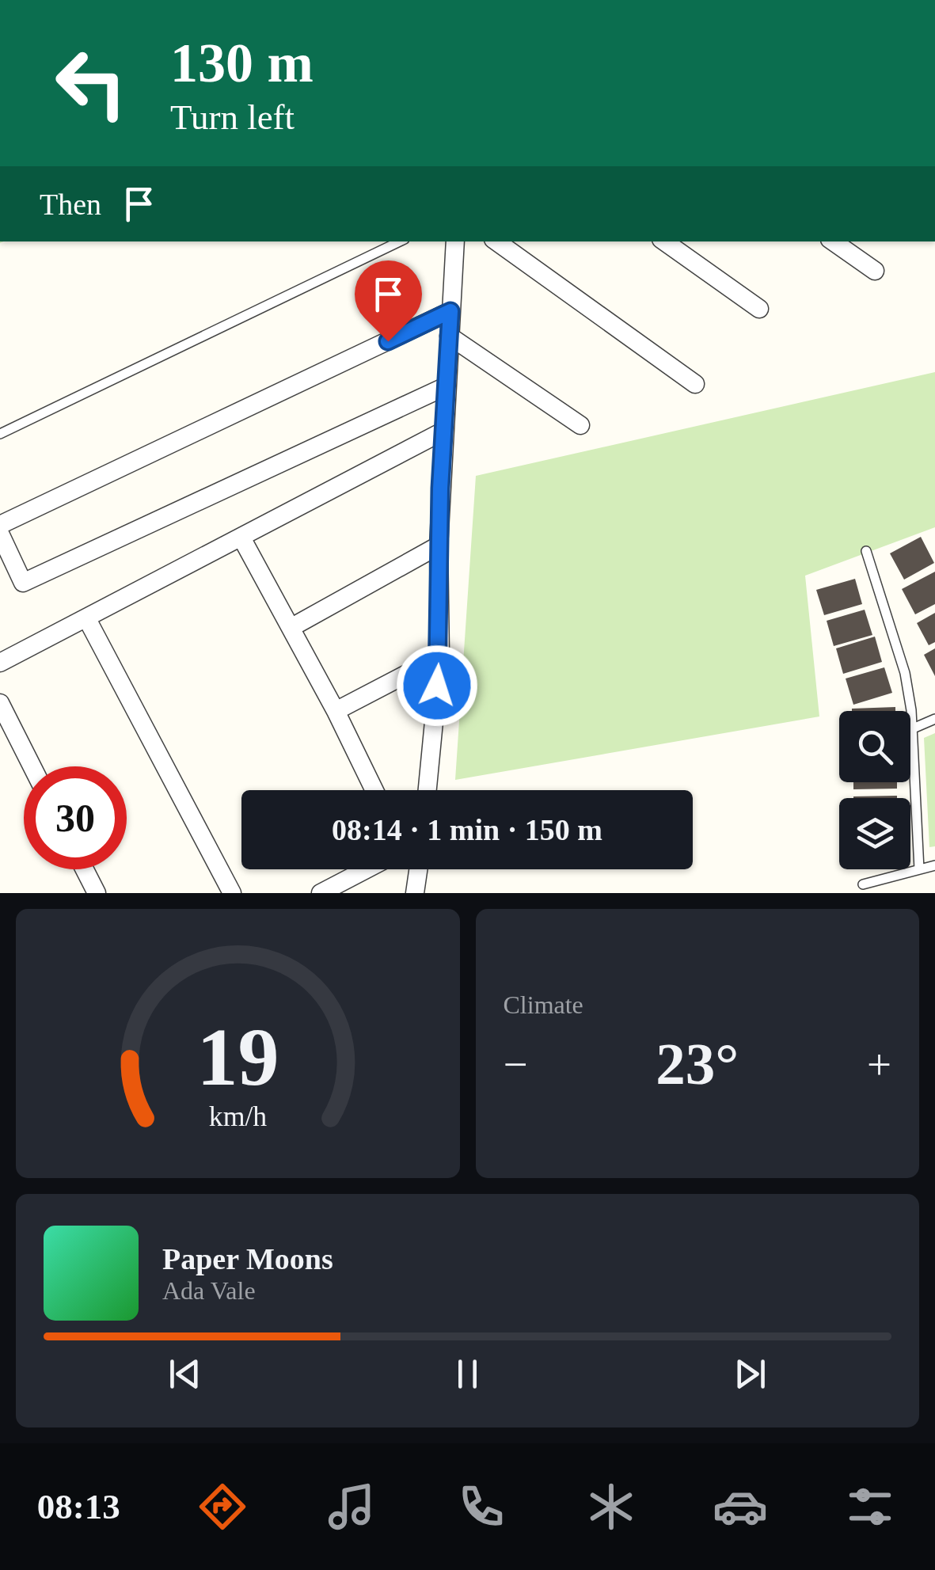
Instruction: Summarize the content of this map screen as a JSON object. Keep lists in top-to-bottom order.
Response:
{
  "page": {
    "turn": ["130 m", "Turn left"],
    "then": "Then",
    "limit": "30",
    "trip": "08:14 · 1 min · 150 m",
    "tile": "Climate",
    "heat": ["−", "23°", "+"],
    "song": ["Paper Moons", "Ada Vale"],
    "tabs": "08:13",
    "gauge": ["19", "km/h"]
  }
}
